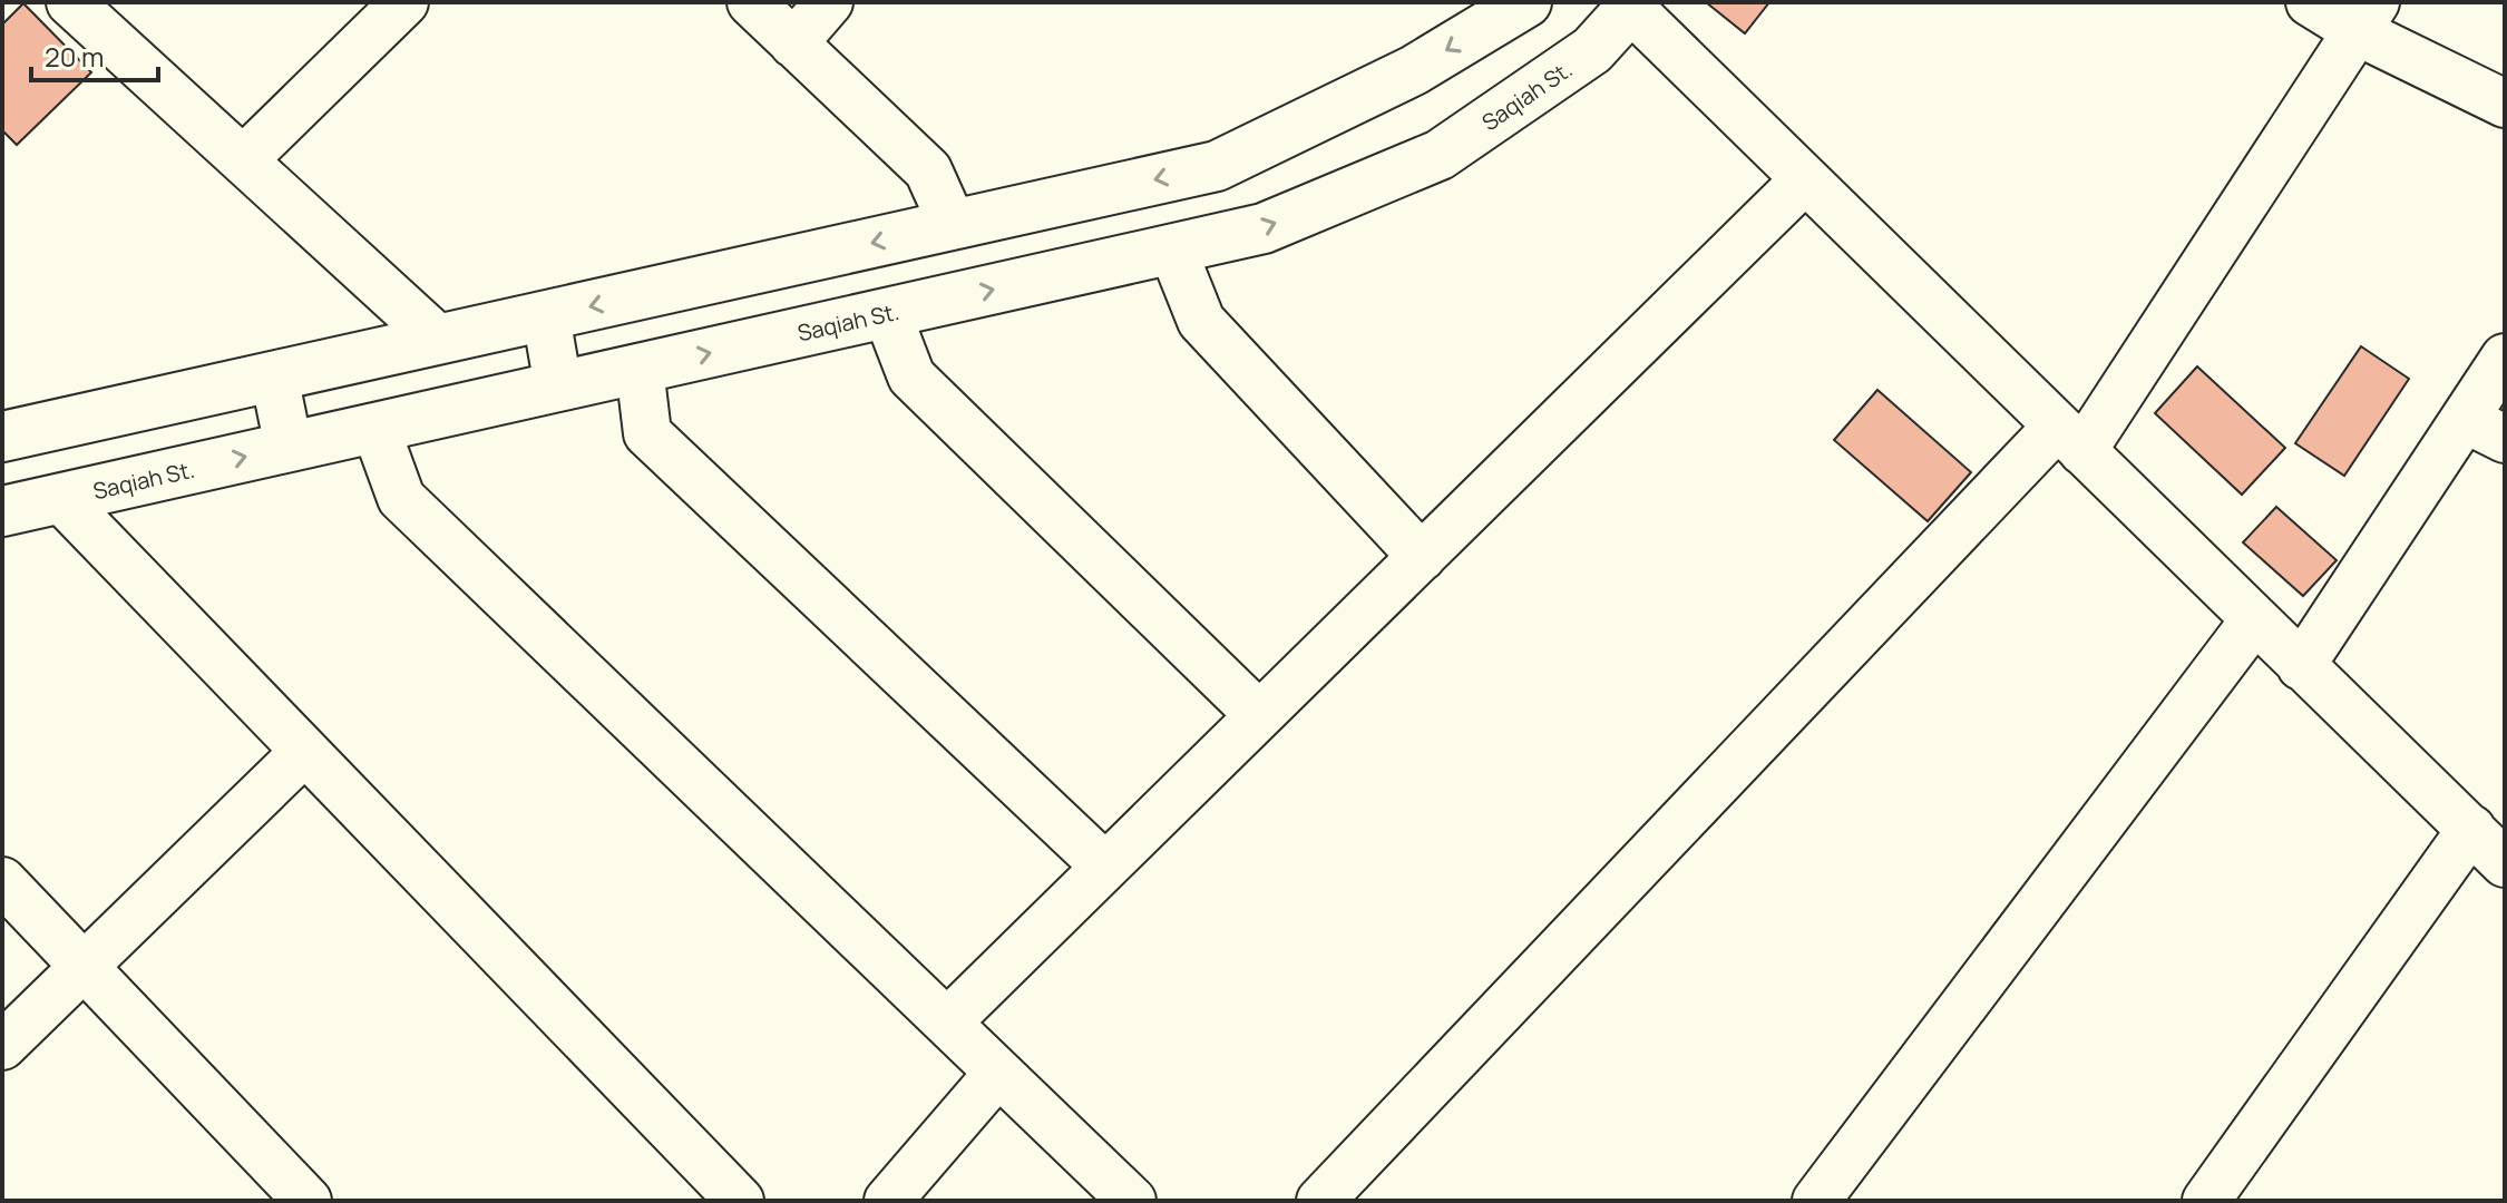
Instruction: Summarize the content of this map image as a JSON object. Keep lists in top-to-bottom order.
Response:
{
  "streets": {
    "main road": ["Saqiah St."]
  },
  "scale_bar": "20 m"
}
